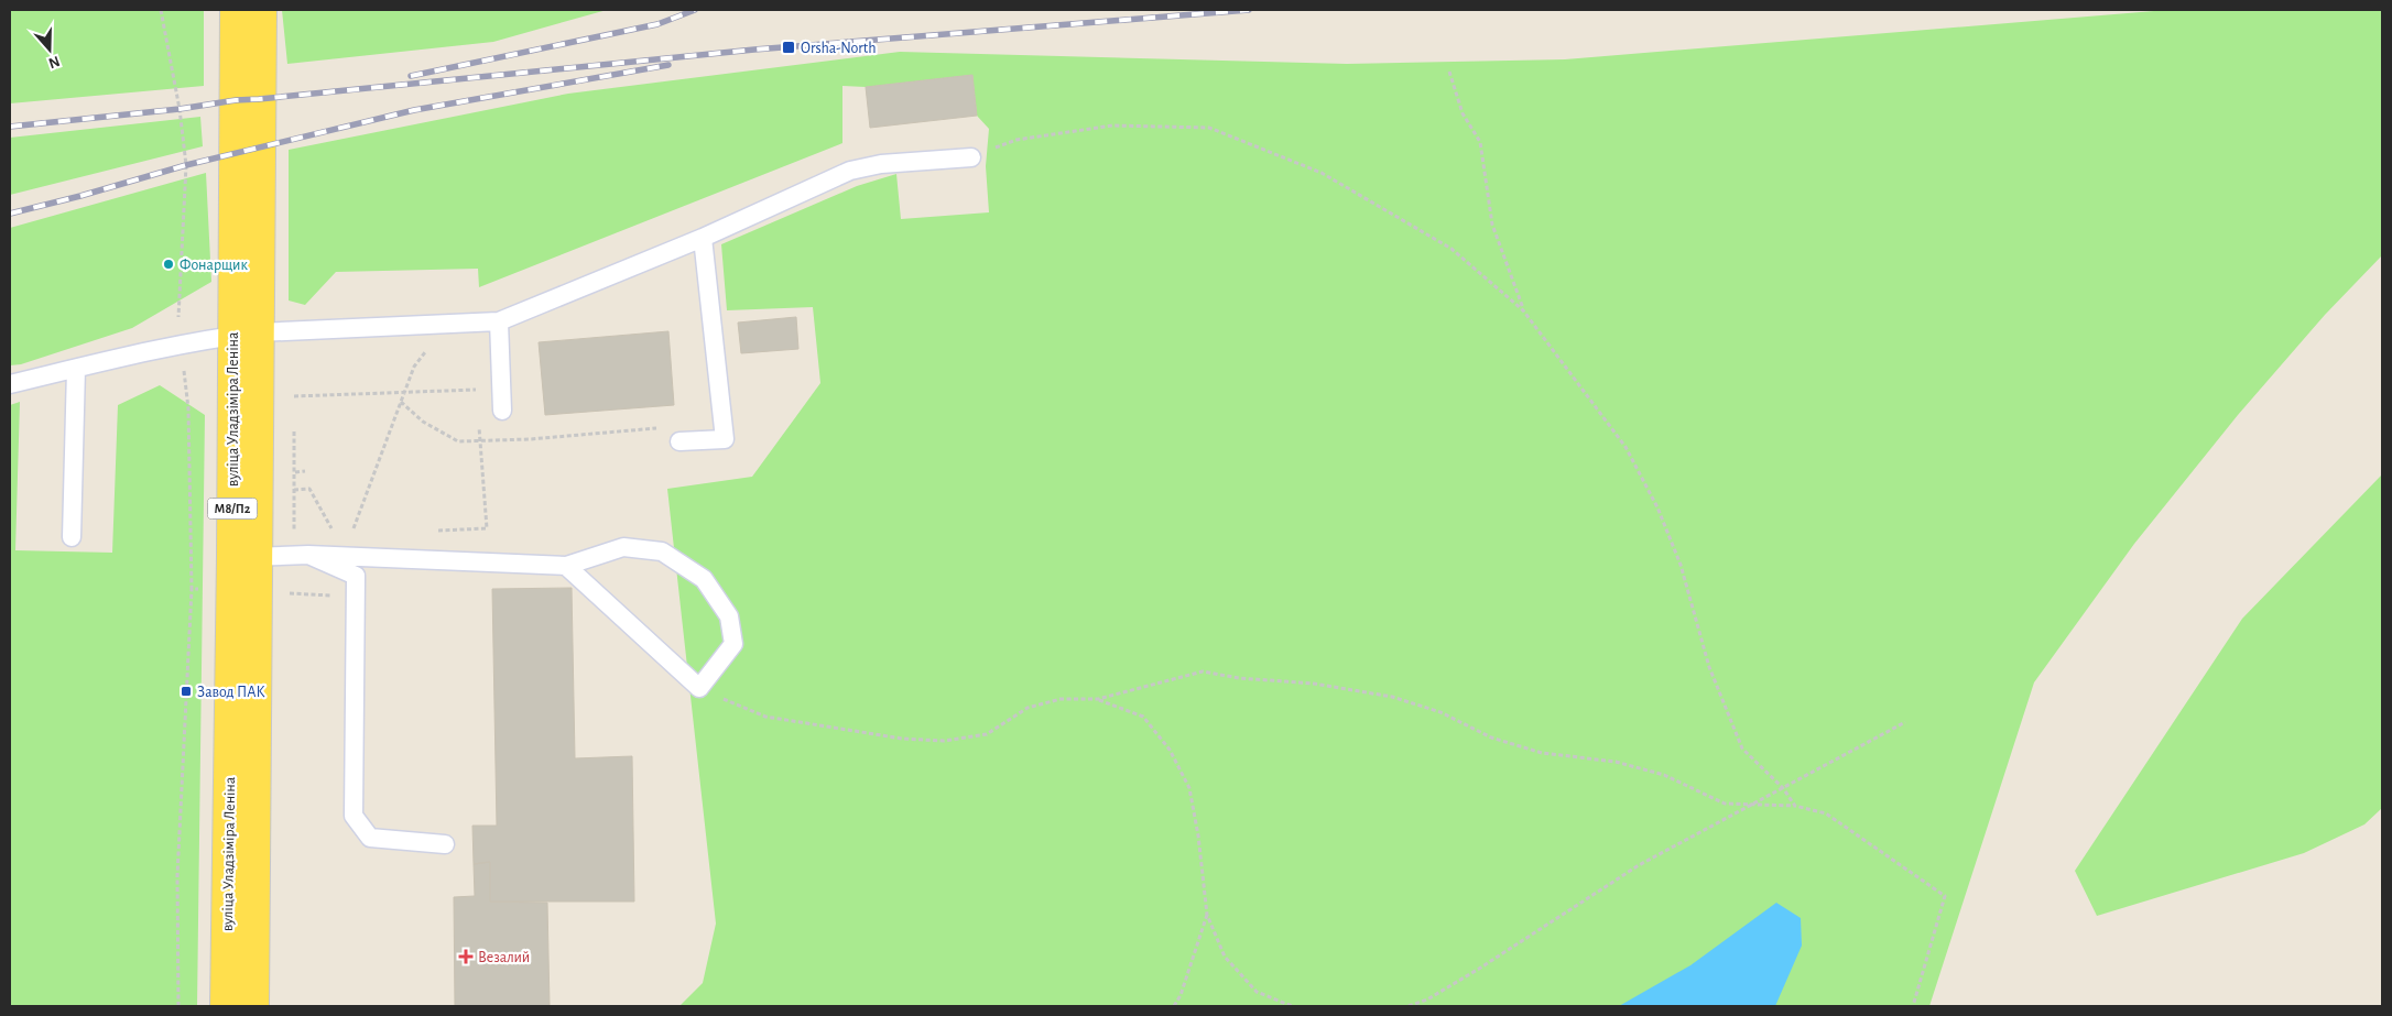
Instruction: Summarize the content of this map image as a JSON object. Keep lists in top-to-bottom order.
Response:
{
  "streets": {
    "main road": ["вуліца Уладзіміра Леніна", "М8/П2"]
  },
  "places": {
    "transit": ["Orsha-North", "Завод ПАК"],
    "other": ["Фонарщик"],
    "health": ["Везалий"]
  },
  "north": "bottom"
}
